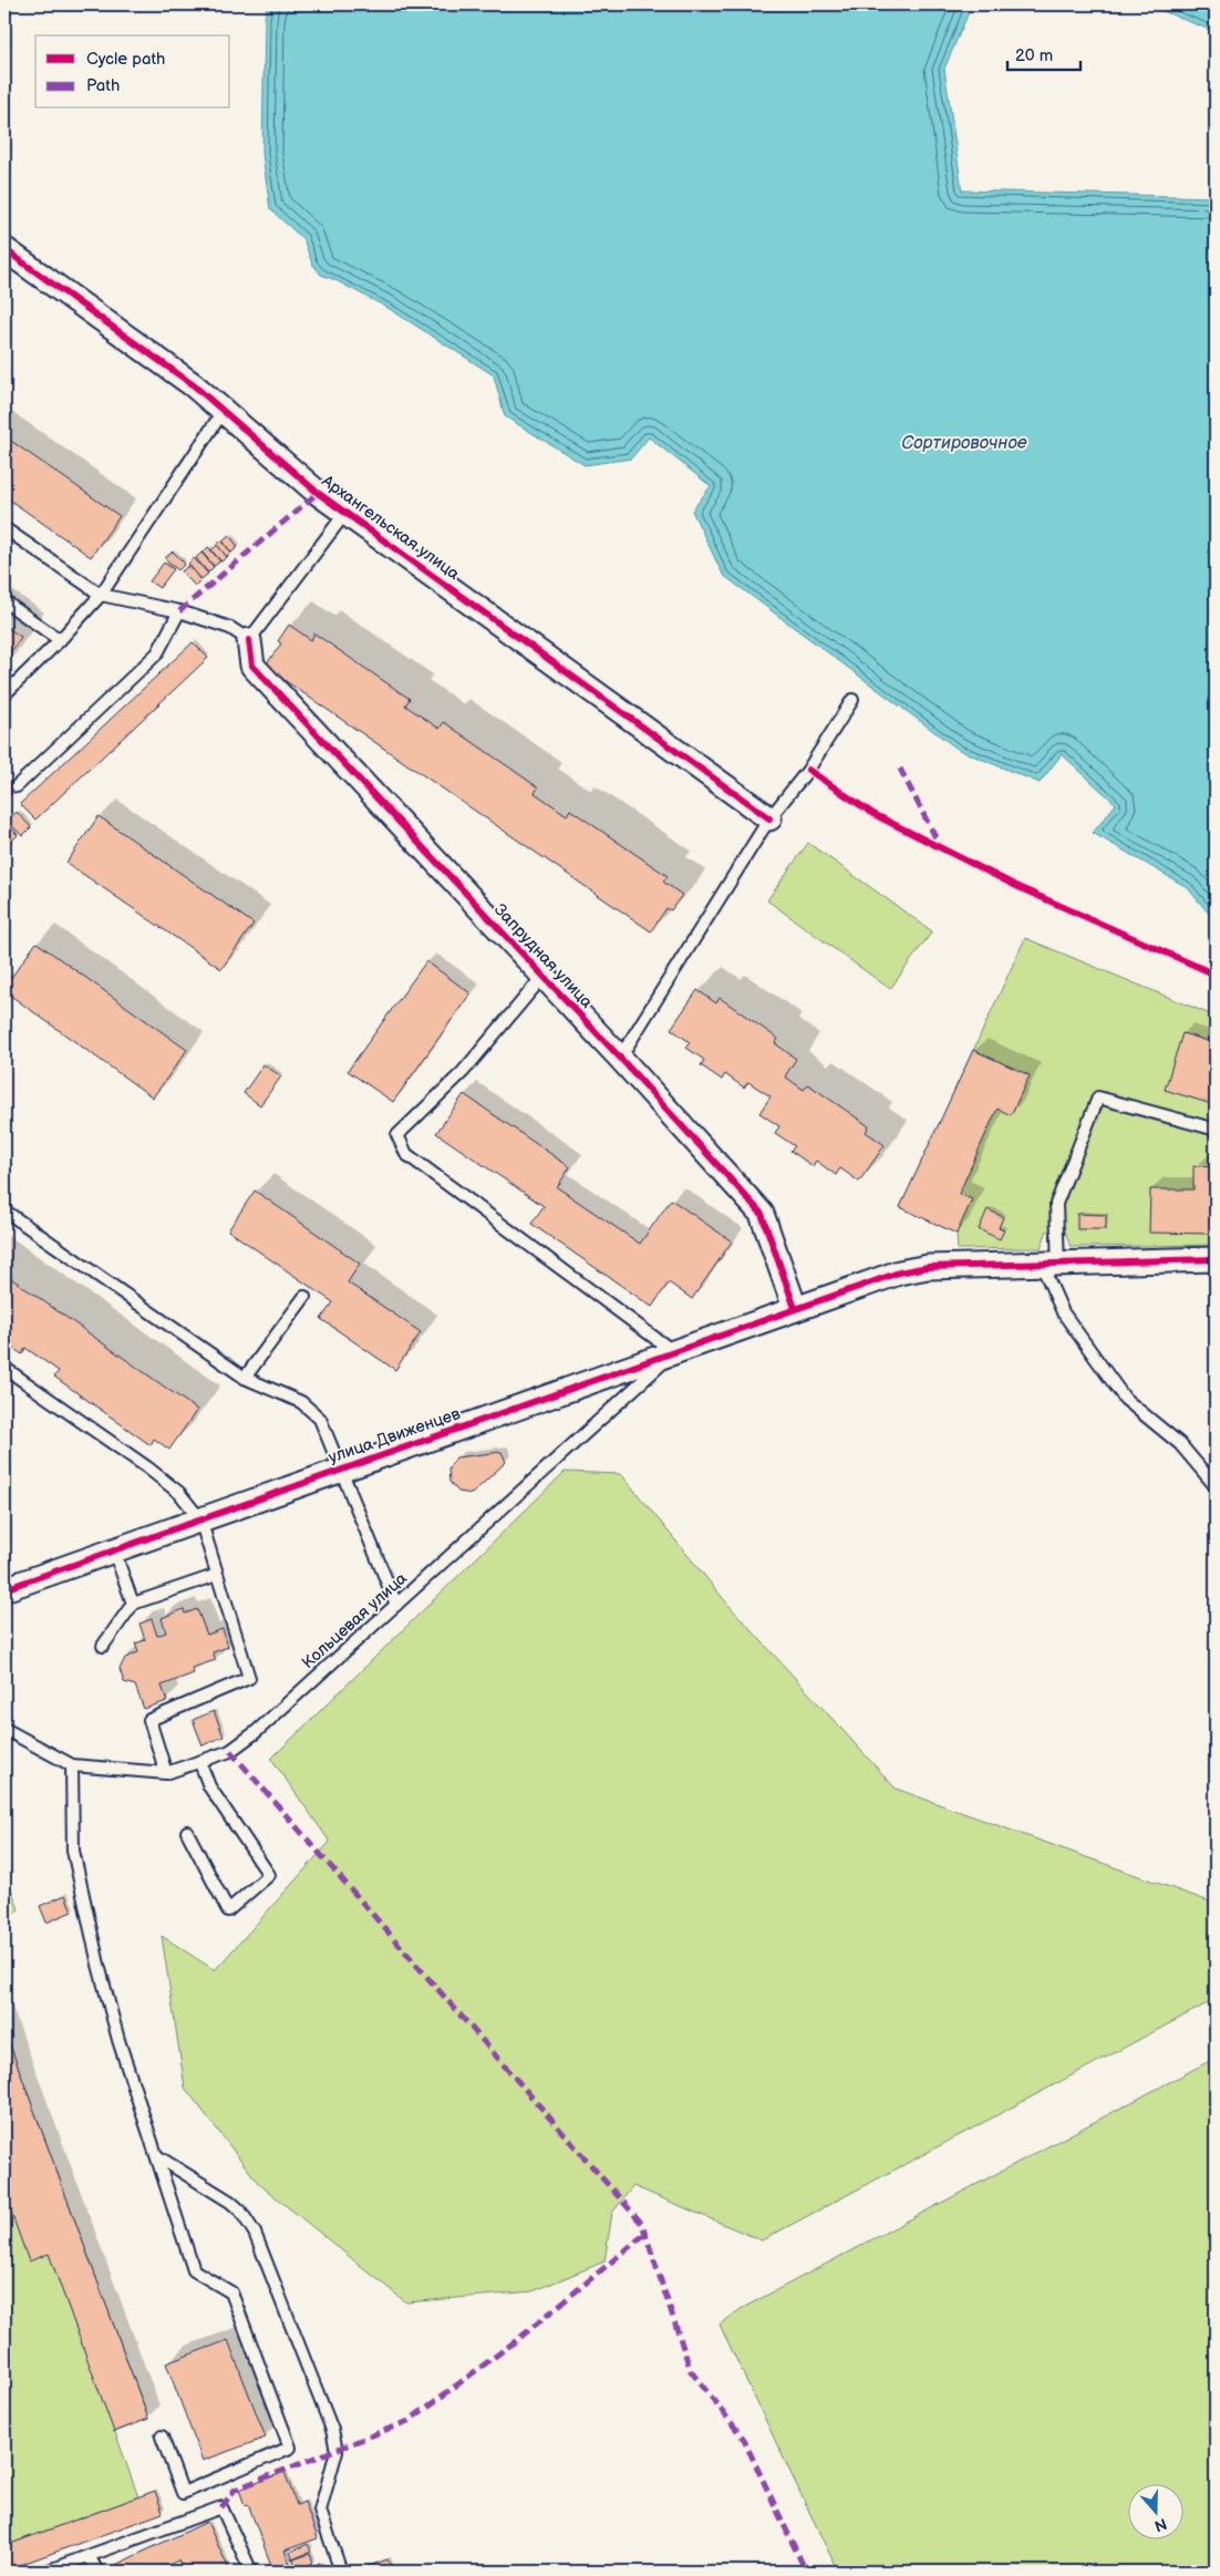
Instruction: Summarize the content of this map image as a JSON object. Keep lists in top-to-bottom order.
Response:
{
  "streets": {
    "street": ["Архангельская улица", "Запрудная улица", "улица Движенцев"],
    "lane": ["Кольцевая улица"]
  },
  "crossings": [
    ["Запрудная улица", "улица Движенцев"],
    ["улица Движенцев", "Кольцевая улица"]
  ],
  "water": ["Сортировочное"],
  "legend": ["Cycle path", "Path"],
  "scale_bar": "20 m",
  "north": "bottom"
}
